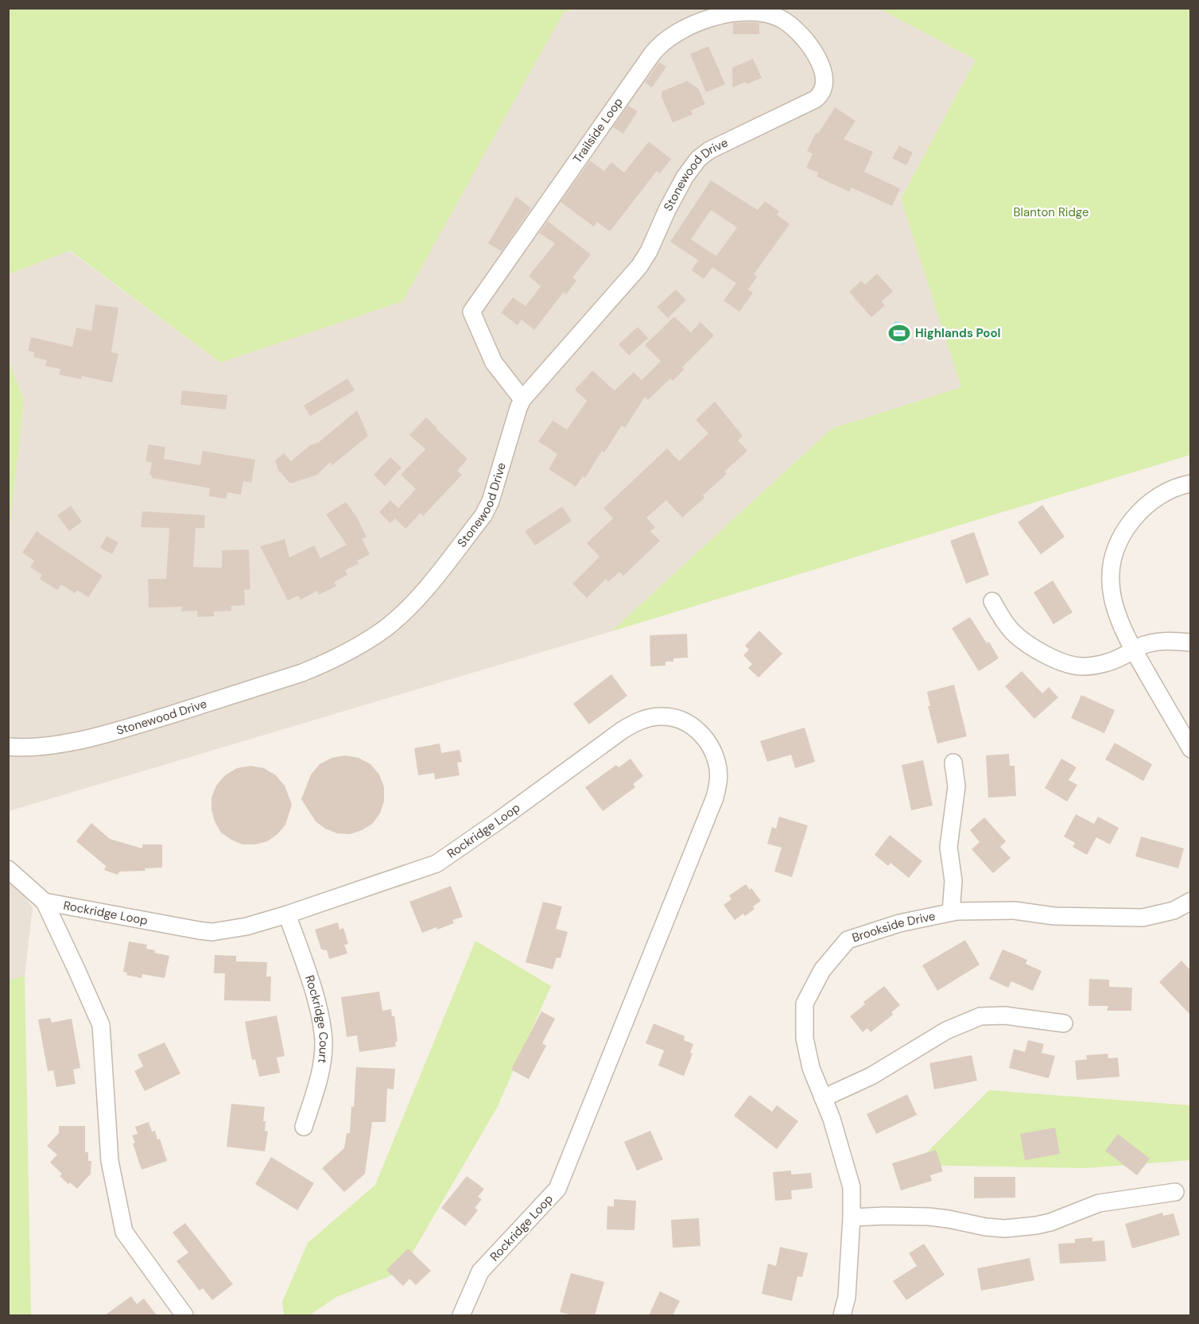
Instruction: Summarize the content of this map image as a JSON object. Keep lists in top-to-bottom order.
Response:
{
  "streets": {
    "street": [
      "Trailside Loop",
      "Stonewood Drive",
      "Rockridge Loop",
      "Brookside Drive",
      "Rockridge Court"
    ]
  },
  "crossings": [
    ["Trailside Loop", "Stonewood Drive"],
    ["Rockridge Loop", "Rockridge Court"]
  ],
  "parks": ["Blanton Ridge"],
  "places": {
    "sports": ["Highlands Pool"]
  }
}
